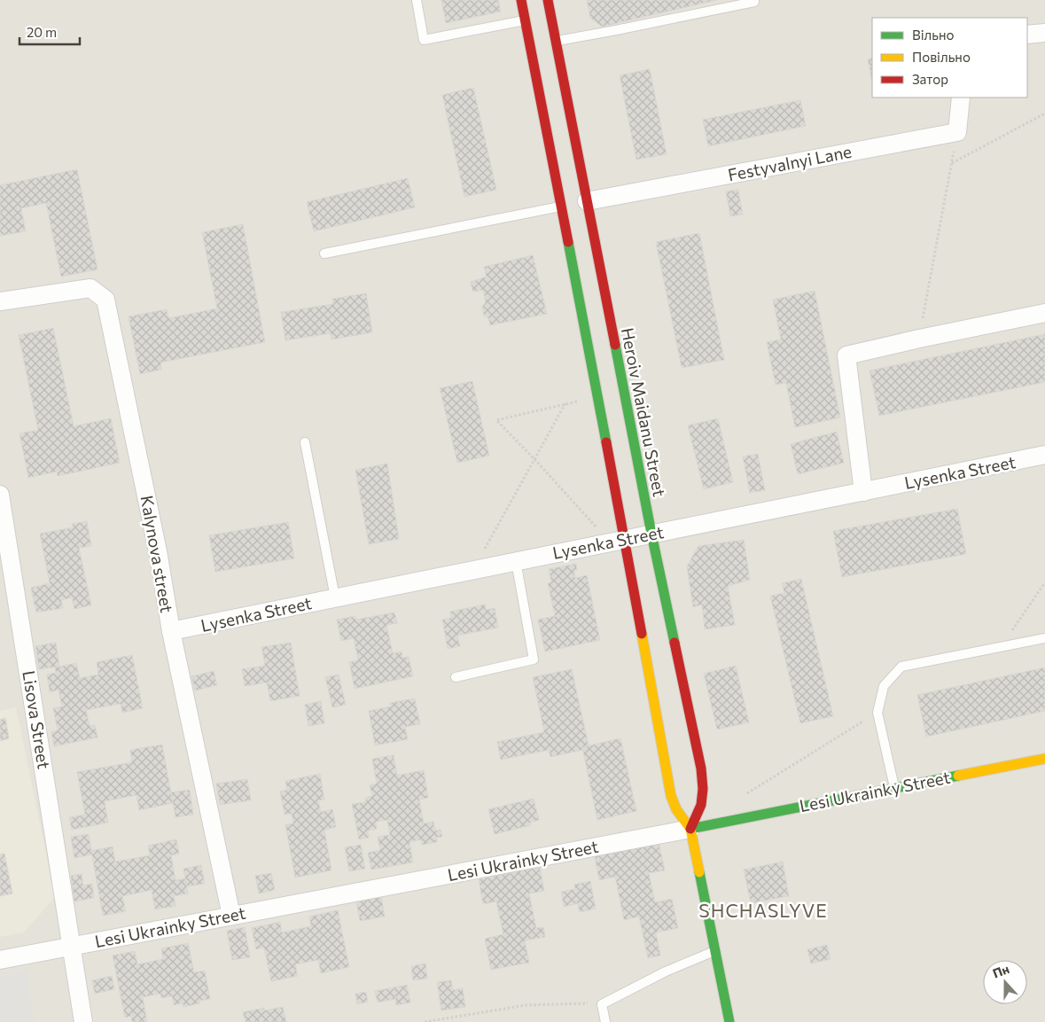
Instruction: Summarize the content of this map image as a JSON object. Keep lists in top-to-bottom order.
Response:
{
  "streets": {
    "street": [
      "Festyvalnyi Lane",
      "Heroiv Maidanu Street",
      "Lysenka Street",
      "Kalynova street",
      "Lisova Street",
      "Lesi Ukrainky Street"
    ]
  },
  "crossings": [
    ["Festyvalnyi Lane", "Heroiv Maidanu Street"],
    ["Heroiv Maidanu Street", "Lysenka Street"],
    ["Heroiv Maidanu Street", "Lesi Ukrainky Street"],
    ["Lysenka Street", "Kalynova street"],
    ["Kalynova street", "Lesi Ukrainky Street"],
    ["Lisova Street", "Lesi Ukrainky Street"]
  ],
  "districts": ["SHCHASLYVE"],
  "legend": ["Вільно", "Повільно", "Затор"],
  "scale_bar": "20 m",
  "north": "top"
}
